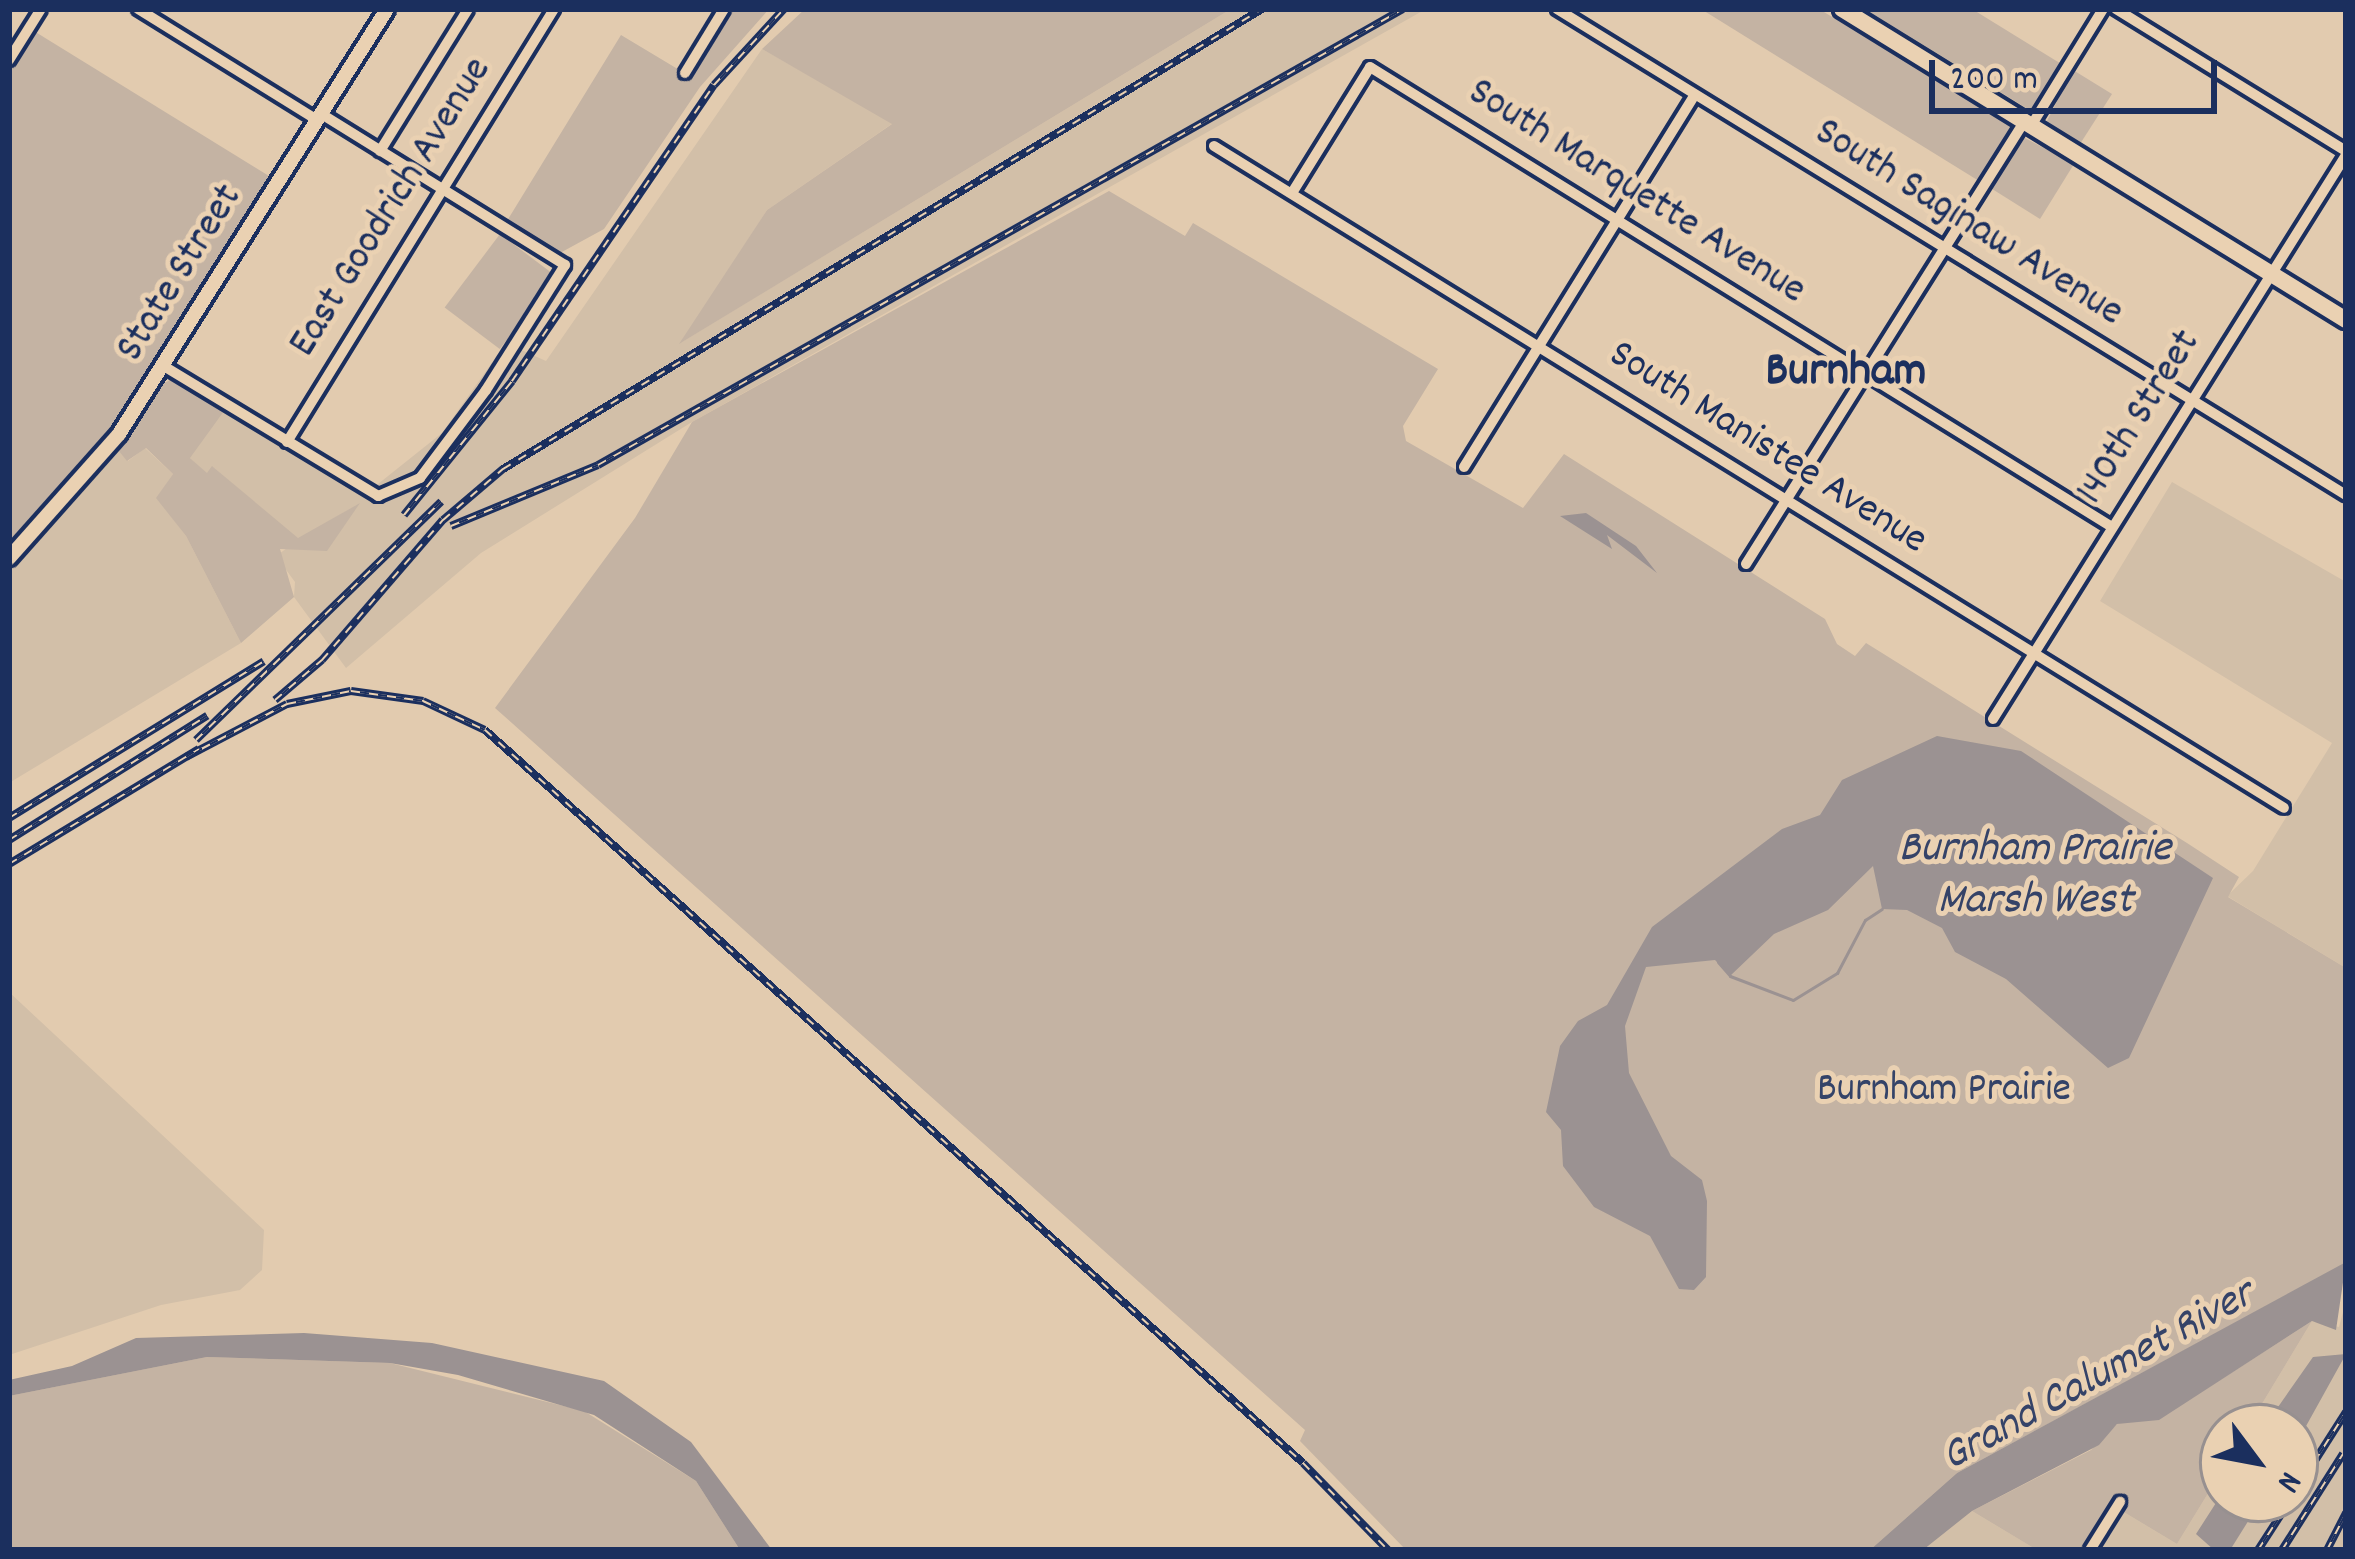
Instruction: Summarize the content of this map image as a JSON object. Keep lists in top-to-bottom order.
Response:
{
  "streets": {
    "street": [
      "South Marquette Avenue",
      "East Goodrich Avenue",
      "South Saginaw Avenue",
      "State Street",
      "140th Street",
      "South Manistee Avenue"
    ]
  },
  "crossings": [
    ["South Marquette Avenue", "140th Street"],
    ["South Marquette Avenue", "South Manistee Avenue"],
    ["South Saginaw Avenue", "140th Street"],
    ["140th Street", "South Manistee Avenue"]
  ],
  "districts": ["Burnham"],
  "water": ["Burnham Prairie Marsh West", "Grand Calumet River"],
  "parks": ["Burnham Prairie"],
  "scale_bar": "200 m",
  "north": "bottom right"
}
